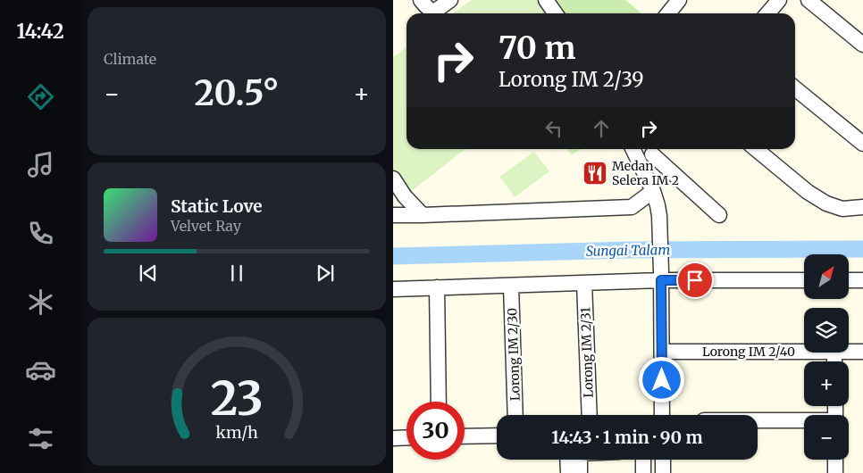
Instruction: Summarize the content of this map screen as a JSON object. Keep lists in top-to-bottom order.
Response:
{
  "streets": {
    "street": ["Lorong IM 2/40", "Lorong IM 2/31", "Lorong IM 2/30"]
  },
  "water": ["Sungai Talam"],
  "places": {
    "restaurant": ["Medan Selera IM 2"]
  },
  "north": "top right",
  "page": {
    "tabs": "14:42",
    "tile": "Climate",
    "turn": ["70 m", "Lorong IM 2/39"],
    "heat": ["−", "20.5°", "+"],
    "song": ["Static Love", "Velvet Ray"],
    "map_buttons": ["+", "−"],
    "limit": "30",
    "trip": "14:43 · 1 min · 90 m",
    "gauge": ["23", "km/h"]
  }
}
